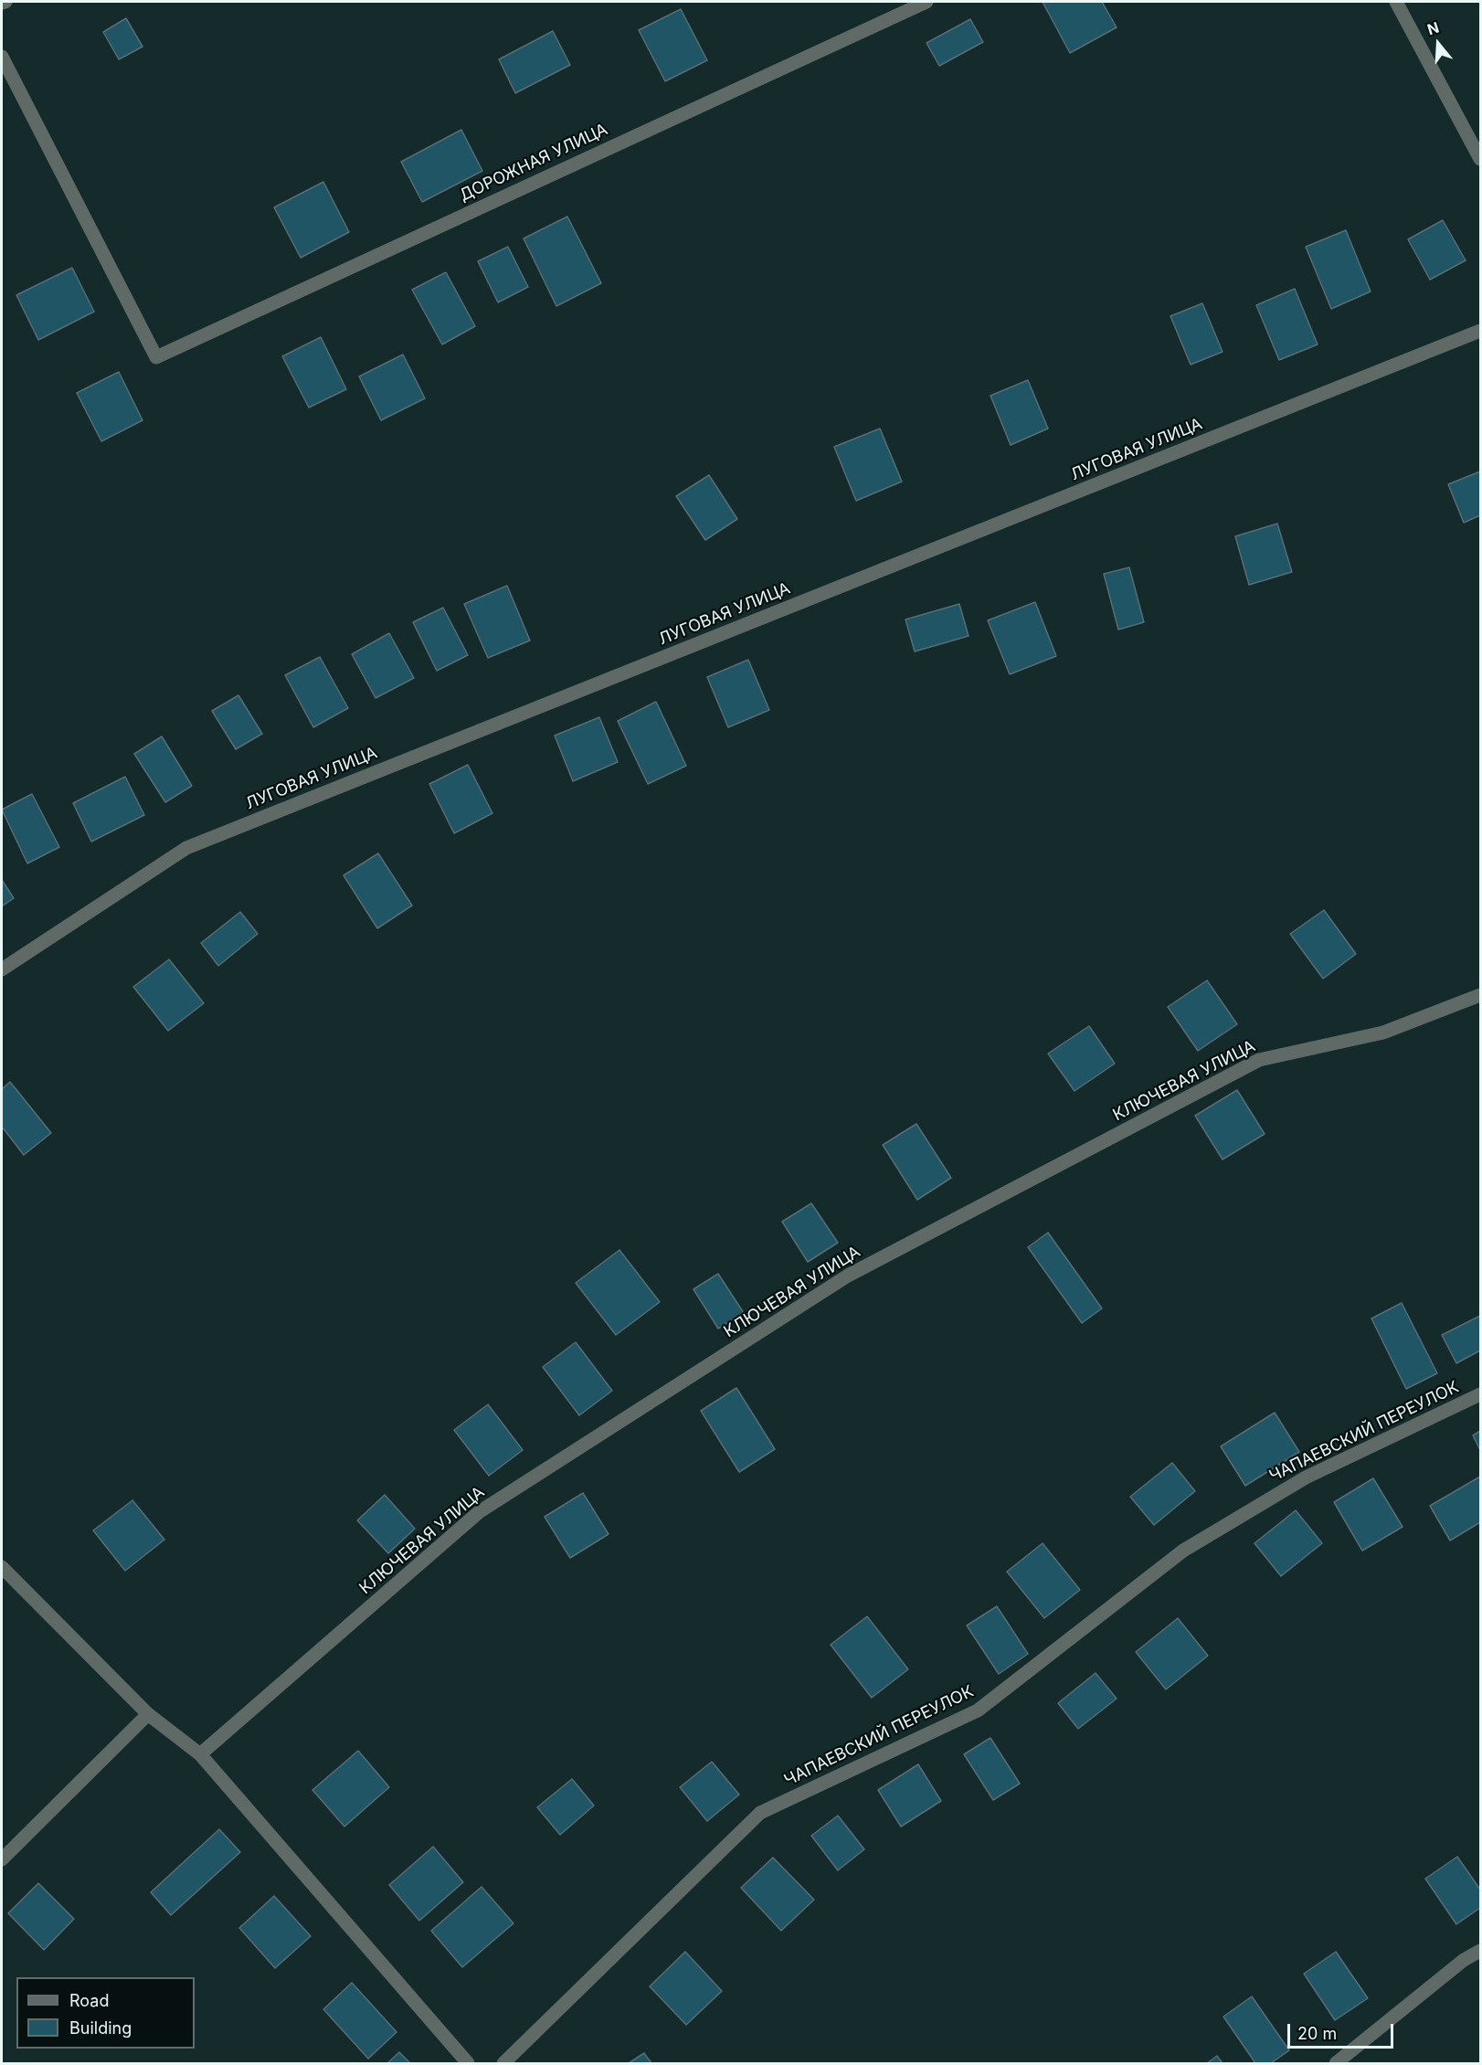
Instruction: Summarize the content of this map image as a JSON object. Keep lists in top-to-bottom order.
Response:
{
  "streets": {
    "street": [
      "ДОРОЖНАЯ УЛИЦА",
      "ЛУГОВАЯ УЛИЦА",
      "КЛЮЧЕВАЯ УЛИЦА",
      "ЧАПАЕВСКИЙ ПЕРЕУЛОК"
    ]
  },
  "legend": ["Road", "Building"],
  "scale_bar": "20 m",
  "north": "top"
}
